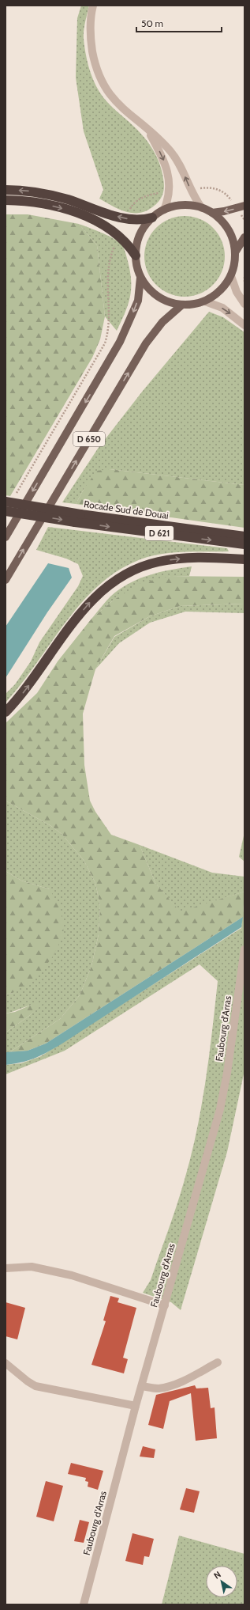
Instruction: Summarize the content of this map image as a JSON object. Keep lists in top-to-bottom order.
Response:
{
  "streets": {
    "highway": ["Rocade Sud de Douai", "D 621"],
    "main road": ["D 650"],
    "street": ["Faubourg d'Arras"]
  },
  "scale_bar": "50 m",
  "north": "top left"
}
